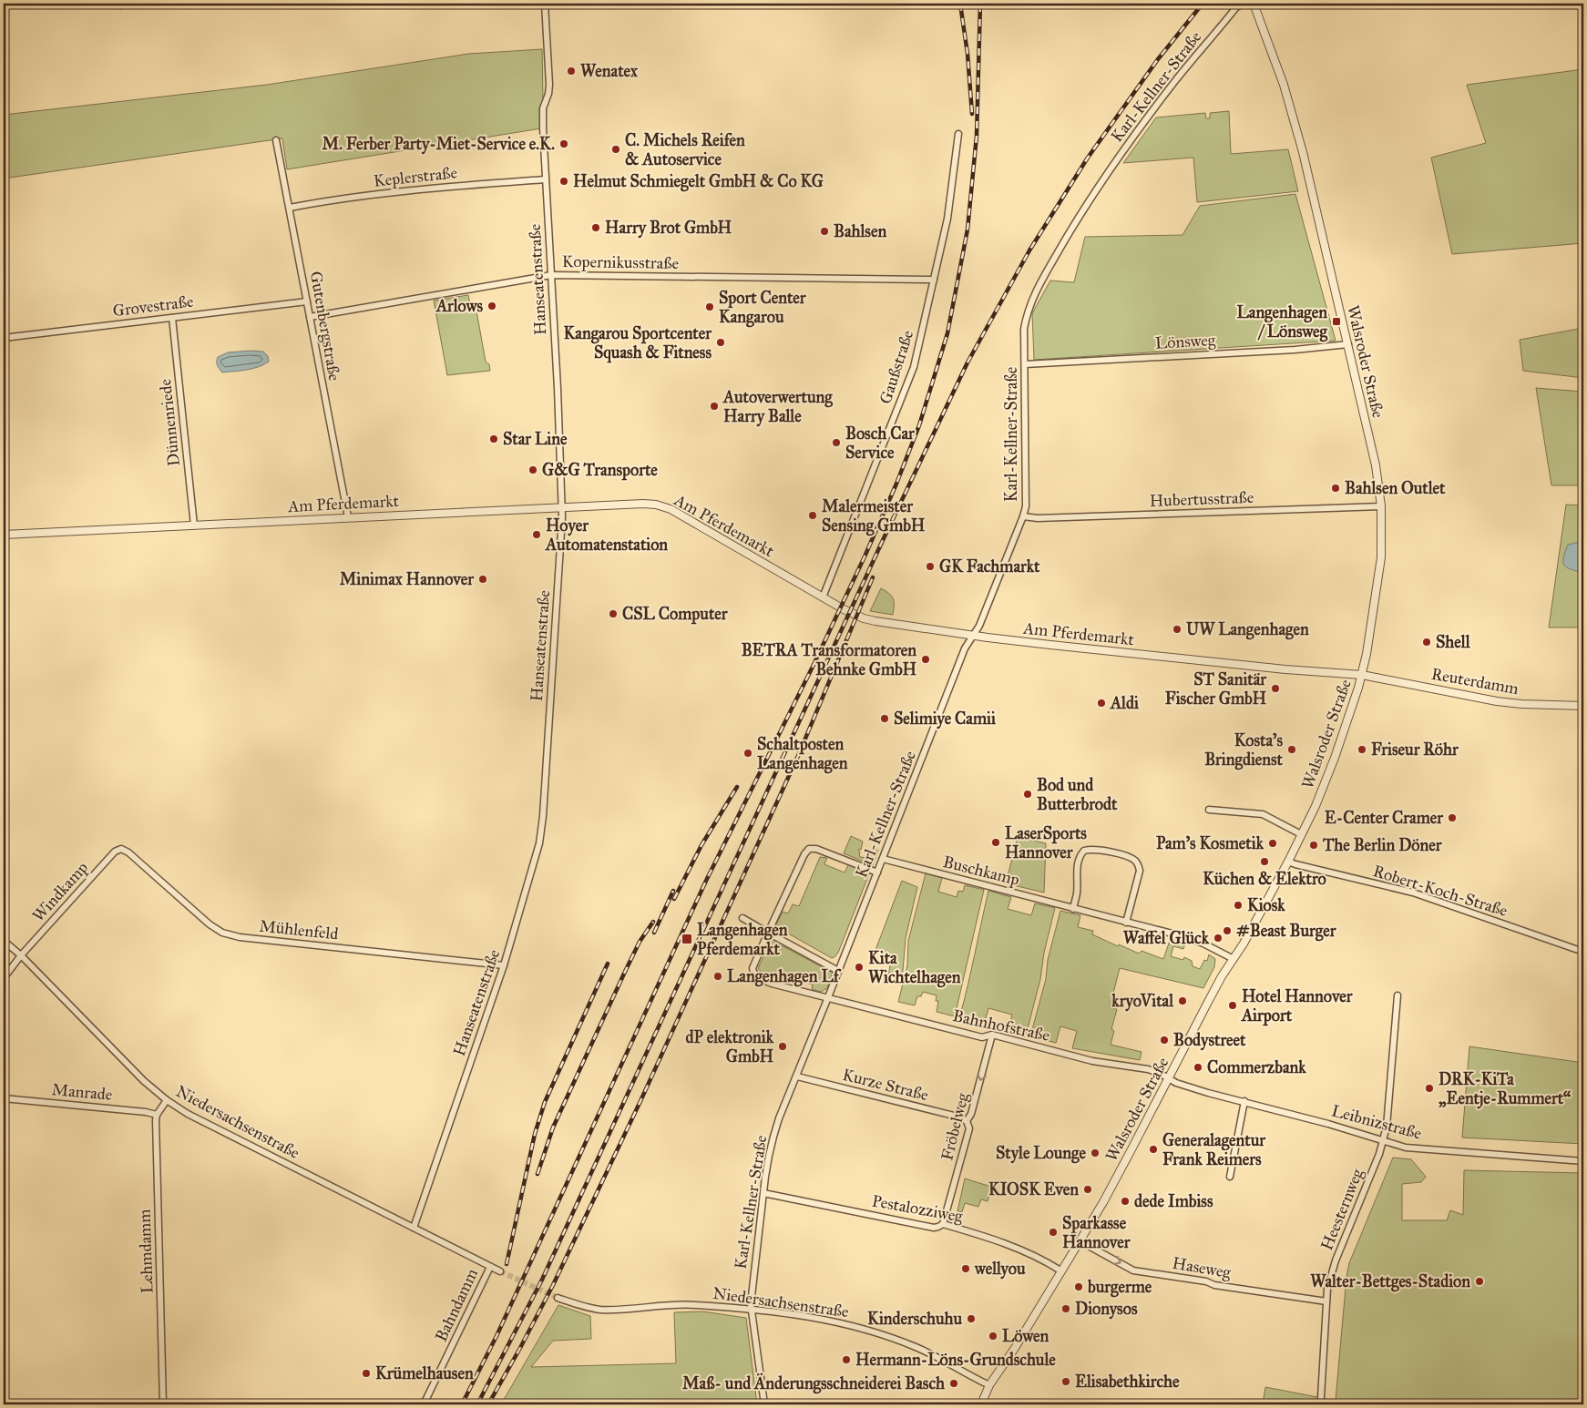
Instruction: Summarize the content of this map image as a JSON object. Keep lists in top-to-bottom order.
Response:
{
  "streets": {
    "street": [
      "Karl-Kellner-Straße",
      "Keplerstraße",
      "Kopernikusstraße",
      "Hanseatenstraße",
      "Grovestraße",
      "Gutenbergstraße",
      "Lönsweg",
      "Walsroder Straße",
      "Gaußstraße",
      "Dünnenriede",
      "Hubertusstraße",
      "Am Pferdemarkt",
      "Reuterdamm",
      "Buschkamp",
      "Robert-Koch-Straße",
      "Windkamp",
      "Mühlenfeld",
      "Bahnhofstraße",
      "Kurze Straße",
      "Manrade",
      "Niedersachsenstraße",
      "Leibnizstraße",
      "Fröbelweg",
      "Pestalozziweg",
      "Heesternweg",
      "Lehmdamm",
      "Haseweg",
      "Bahndamm"
    ]
  },
  "crossings": [
    ["Karl-Kellner-Straße", "Lönsweg"],
    ["Karl-Kellner-Straße", "Hubertusstraße"],
    ["Karl-Kellner-Straße", "Am Pferdemarkt"],
    ["Karl-Kellner-Straße", "Buschkamp"],
    ["Karl-Kellner-Straße", "Bahnhofstraße"],
    ["Karl-Kellner-Straße", "Kurze Straße"],
    ["Karl-Kellner-Straße", "Niedersachsenstraße"],
    ["Karl-Kellner-Straße", "Pestalozziweg"],
    ["Keplerstraße", "Hanseatenstraße"],
    ["Keplerstraße", "Gutenbergstraße"],
    ["Kopernikusstraße", "Hanseatenstraße"],
    ["Kopernikusstraße", "Gutenbergstraße"],
    ["Kopernikusstraße", "Gaußstraße"],
    ["Hanseatenstraße", "Am Pferdemarkt"],
    ["Hanseatenstraße", "Mühlenfeld"],
    ["Hanseatenstraße", "Niedersachsenstraße"],
    ["Grovestraße", "Gutenbergstraße"],
    ["Grovestraße", "Dünnenriede"],
    ["Gutenbergstraße", "Am Pferdemarkt"],
    ["Lönsweg", "Walsroder Straße"],
    ["Walsroder Straße", "Hubertusstraße"],
    ["Walsroder Straße", "Am Pferdemarkt"],
    ["Walsroder Straße", "Reuterdamm"],
    ["Walsroder Straße", "Buschkamp"],
    ["Walsroder Straße", "Robert-Koch-Straße"],
    ["Walsroder Straße", "Bahnhofstraße"],
    ["Walsroder Straße", "Niedersachsenstraße"],
    ["Walsroder Straße", "Leibnizstraße"],
    ["Walsroder Straße", "Pestalozziweg"],
    ["Walsroder Straße", "Haseweg"],
    ["Gaußstraße", "Am Pferdemarkt"],
    ["Dünnenriede", "Am Pferdemarkt"],
    ["Am Pferdemarkt", "Reuterdamm"],
    ["Windkamp", "Mühlenfeld"],
    ["Windkamp", "Niedersachsenstraße"],
    ["Bahnhofstraße", "Leibnizstraße"],
    ["Bahnhofstraße", "Fröbelweg"],
    ["Kurze Straße", "Fröbelweg"],
    ["Manrade", "Lehmdamm"],
    ["Niedersachsenstraße", "Bahndamm"],
    ["Leibnizstraße", "Heesternweg"],
    ["Fröbelweg", "Pestalozziweg"],
    ["Heesternweg", "Haseweg"]
  ],
  "one_way": ["Fröbelweg", "Haseweg"],
  "places": {
    "other": [
      "Wenatex",
      "M. Ferber Party-Miet-Service e.K.",
      "C. Michels Reifen & Autoservice",
      "Helmut Schmiegelt GmbH & Co KG",
      "Harry Brot GmbH",
      "Bahlsen",
      "Arlows",
      "Sport Center Kangarou",
      "Kangarou Sportcenter Squash & Fitness",
      "Autoverwertung Harry Balle",
      "Star Line",
      "Bosch Car Service",
      "G&G Transporte",
      "Bahlsen Outlet",
      "Malermeister Sensing GmbH",
      "Hoyer Automatenstation",
      "GK Fachmarkt",
      "Minimax Hannover",
      "CSL Computer",
      "UW Langenhagen",
      "Shell",
      "BETRA Transformatoren Behnke GmbH",
      "ST Sanitär Fischer GmbH",
      "Aldi",
      "Selimiye Camii",
      "Kosta's Bringdienst",
      "Friseur Röhr",
      "Schaltposten Langenhagen",
      "Bod und Butterbrodt",
      "E-Center Cramer",
      "LaserSports Hannover",
      "Pam's Kosmetik",
      "The Berlin Döner",
      "Küchen & Elektro",
      "Kiosk",
      "#Beast Burger",
      "Waffel Glück",
      "Kita Wichtelhagen",
      "Langenhagen Lf",
      "kryoVital",
      "Hotel Hannover Airport",
      "Bodystreet",
      "dP elektronik GmbH",
      "Commerzbank",
      "DRK-KiTa „Eentje-Rummert“",
      "Generalagentur Frank Reimers",
      "Style Lounge",
      "KIOSK Even",
      "dede Imbiss",
      "Sparkasse Hannover",
      "wellyou",
      "Walter-Bettges-Stadion",
      "burgerme",
      "Dionysos",
      "Kinderschuhu",
      "Löwen",
      "Hermann-Löns-Grundschule",
      "Krümelhausen",
      "Elisabethkirche",
      "Maß- und Änderungsschneiderei Basch"
    ],
    "transit": ["Langenhagen / Lönsweg", "Langenhagen Pferdemarkt"]
  }
}
